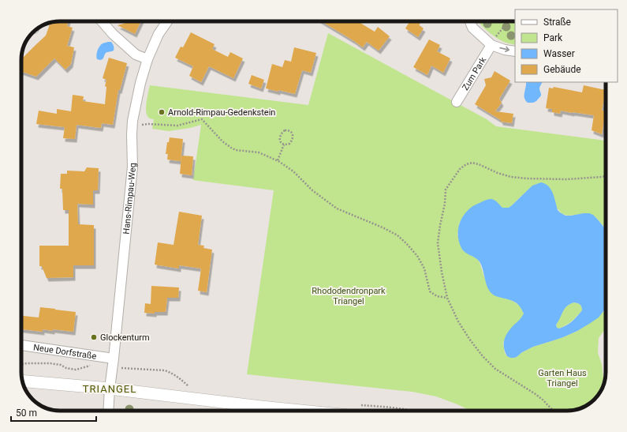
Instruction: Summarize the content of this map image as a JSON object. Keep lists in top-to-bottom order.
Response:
{
  "streets": {
    "street": ["Zum Park", "Hans-Rimpau-Weg", "Neue Dorfstraße"]
  },
  "crossings": [
    ["Hans-Rimpau-Weg", "Neue Dorfstraße"]
  ],
  "districts": ["TRIANGEL"],
  "parks": ["Rhododendronpark Triangel", "Garten Haus Triangel"],
  "places": ["Arnold-Rimpau-Gedenkstein", "Glockenturm"],
  "legend": [
    "Straße",
    "Park",
    "Wasser",
    "Gebäude"
  ],
  "scale_bar": "50 m"
}
